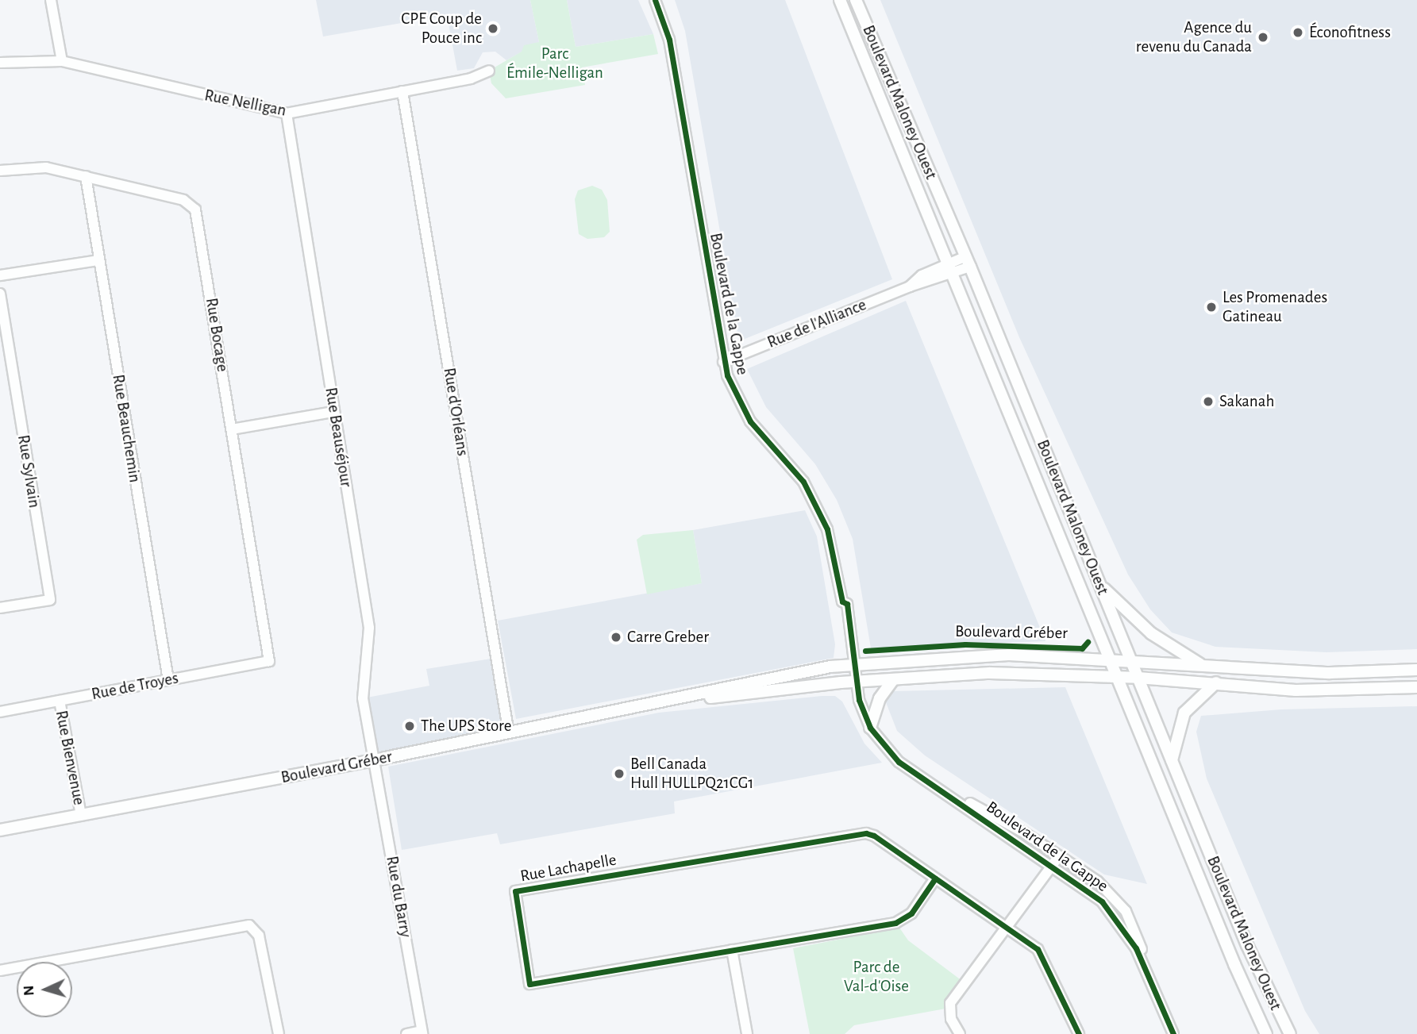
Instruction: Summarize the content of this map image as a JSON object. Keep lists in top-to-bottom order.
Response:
{
  "streets": {
    "main road": ["Boulevard Maloney Ouest", "Boulevard Gréber"],
    "street": [
      "Rue Nelligan",
      "Boulevard de la Gappe",
      "Rue de l'Alliance",
      "Rue Bocage",
      "Rue d'Orléans",
      "Rue Beauchemin",
      "Rue Beauséjour",
      "Rue Sylvain",
      "Rue de Troyes",
      "Rue Bienvenue",
      "Rue Lachapelle",
      "Rue du Barry"
    ]
  },
  "crossings": [
    ["Boulevard Maloney Ouest", "Rue de l'Alliance"],
    ["Boulevard Maloney Ouest", "Boulevard Gréber"],
    ["Rue Nelligan", "Rue d'Orléans"],
    ["Rue Nelligan", "Rue Beauséjour"],
    ["Boulevard de la Gappe", "Rue de l'Alliance"],
    ["Boulevard de la Gappe", "Boulevard Gréber"],
    ["Rue Bocage", "Rue Beauchemin"],
    ["Rue Bocage", "Rue de Troyes"],
    ["Rue d'Orléans", "Boulevard Gréber"],
    ["Rue Beauchemin", "Rue de Troyes"],
    ["Rue Beauséjour", "Boulevard Gréber"],
    ["Rue Beauséjour", "Rue du Barry"],
    ["Boulevard Gréber", "Rue Bienvenue"],
    ["Boulevard Gréber", "Rue du Barry"],
    ["Rue de Troyes", "Rue Bienvenue"]
  ],
  "parks": ["Parc Émile-Nelligan", "Parc de Val-d'Oise"],
  "places": [
    "CPE Coup de Pouce inc",
    "Éconofitness",
    "Agence du revenu du Canada",
    "Les Promenades Gatineau",
    "Sakanah",
    "Carre Greber",
    "The UPS Store",
    "Bell Canada Hull HULLPQ21CG1"
  ],
  "north": "left"
}
